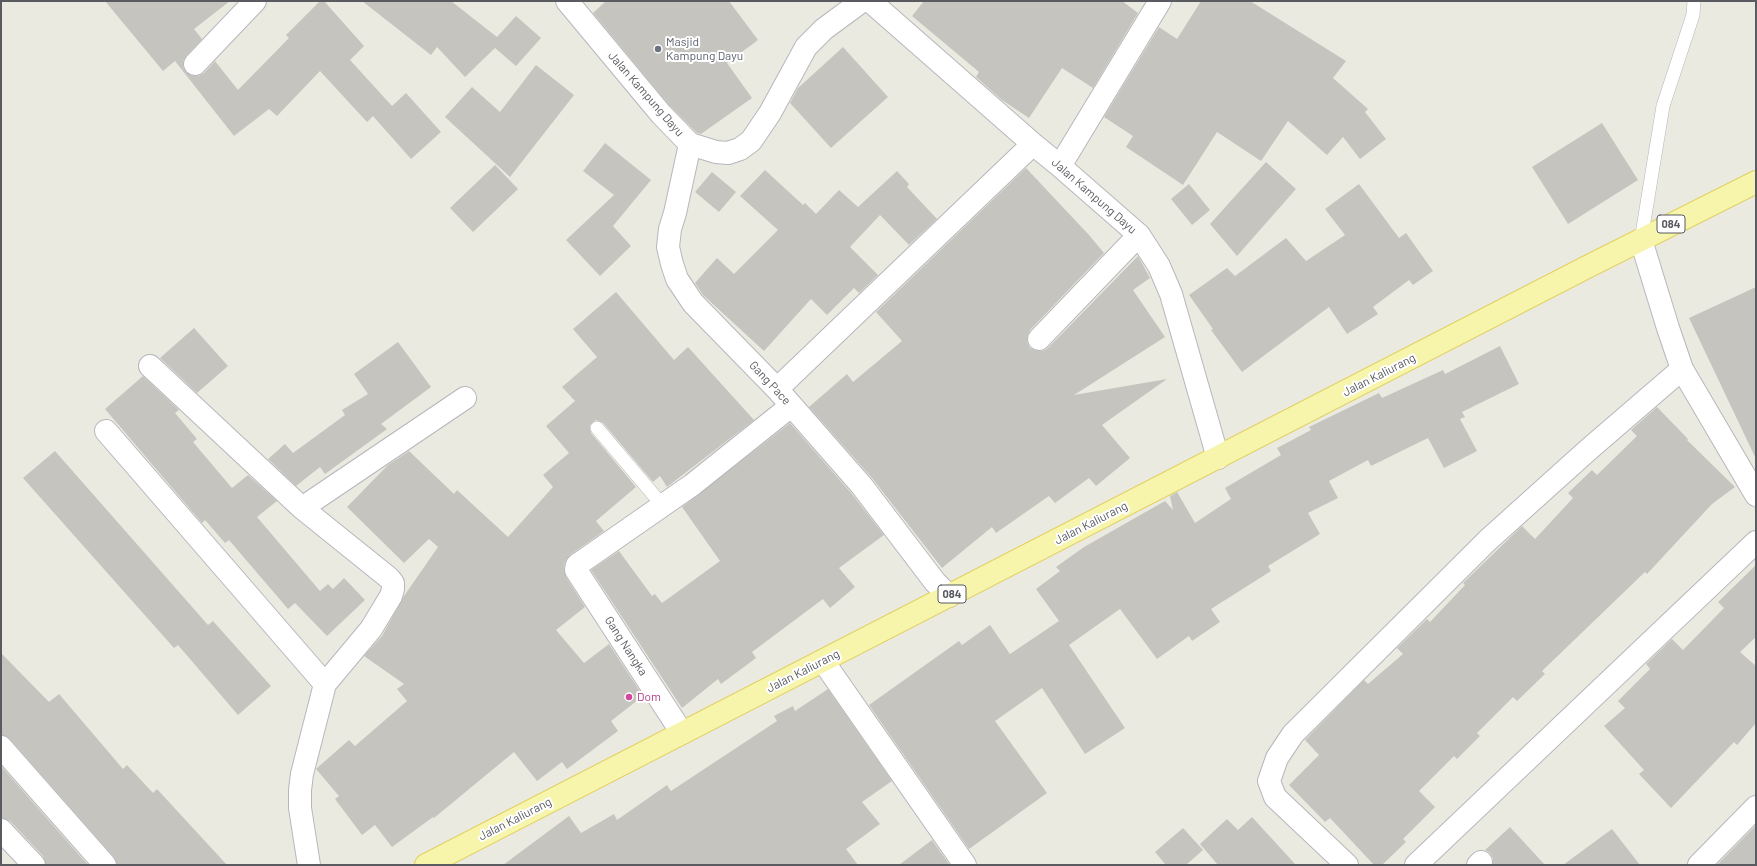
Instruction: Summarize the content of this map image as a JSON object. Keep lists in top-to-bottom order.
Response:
{
  "streets": {
    "main road": ["084", "Jalan Kaliurang"],
    "street": ["Jalan Kampung Dayu", "Gang Pace", "Gang Nangka"]
  },
  "crossings": [
    ["Jalan Kampung Dayu", "Jalan Kaliurang"],
    ["Jalan Kampung Dayu", "Gang Pace"],
    ["Jalan Kaliurang", "Gang Pace"],
    ["Jalan Kaliurang", "Gang Nangka"]
  ],
  "places": ["Masjid Kampung Dayu", "Dom"]
}
